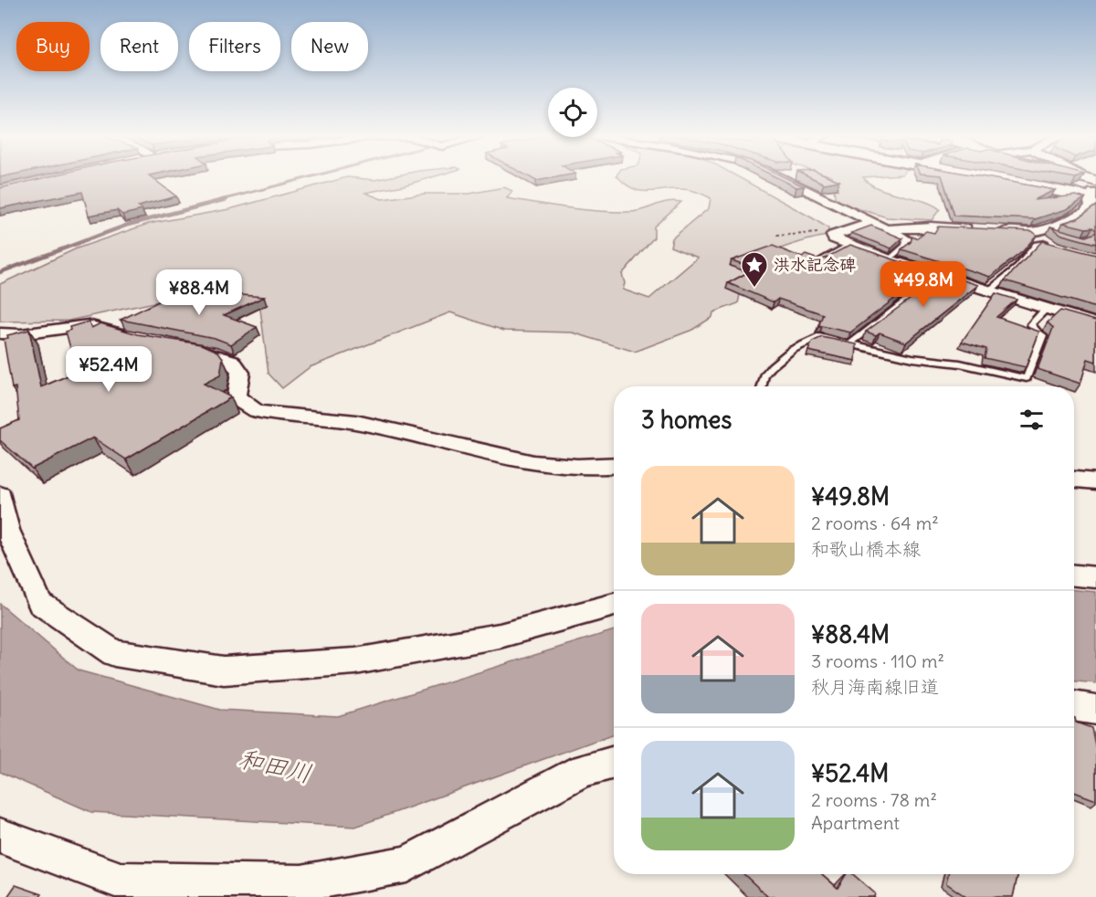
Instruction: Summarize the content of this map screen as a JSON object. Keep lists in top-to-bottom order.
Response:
{
  "water": ["和田川"],
  "places": {
    "place": ["洪水記念碑"]
  },
  "page": {
    "chip": [
      "Buy",
      "Rent",
      "Filters",
      "New"
    ],
    "price": ["¥49.8M", "¥88.4M", "¥52.4M"],
    "heading": "3 homes",
    "list": [
      {
        "name": "¥49.8M",
        "note": "2 rooms · 64 m² · 和歌山橋本線"
      },
      {
        "name": "¥88.4M",
        "note": "3 rooms · 110 m² · 秋月海南線旧道"
      },
      {
        "name": "¥52.4M",
        "note": "2 rooms · 78 m² · Apartment"
      }
    ]
  }
}
